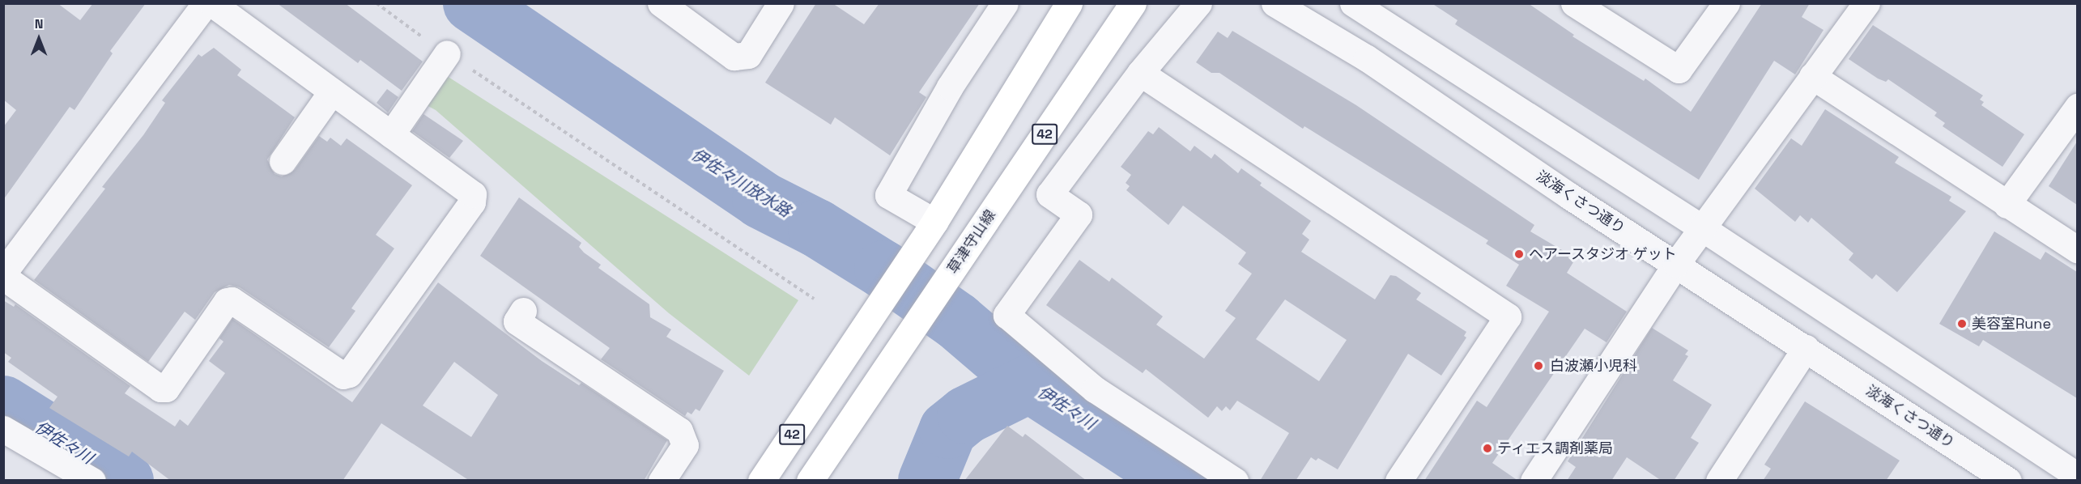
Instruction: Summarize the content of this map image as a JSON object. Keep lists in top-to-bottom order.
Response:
{
  "streets": {
    "main road": ["42", "草津守山線"],
    "street": ["淡海くさつ通り"]
  },
  "water": ["伊佐々川放水路", "伊佐々川"],
  "places": [
    "ヘアースタジオ ゲット",
    "美容室Rune",
    "白波瀬小児科",
    "ティエス調剤薬局"
  ],
  "north": "top"
}
